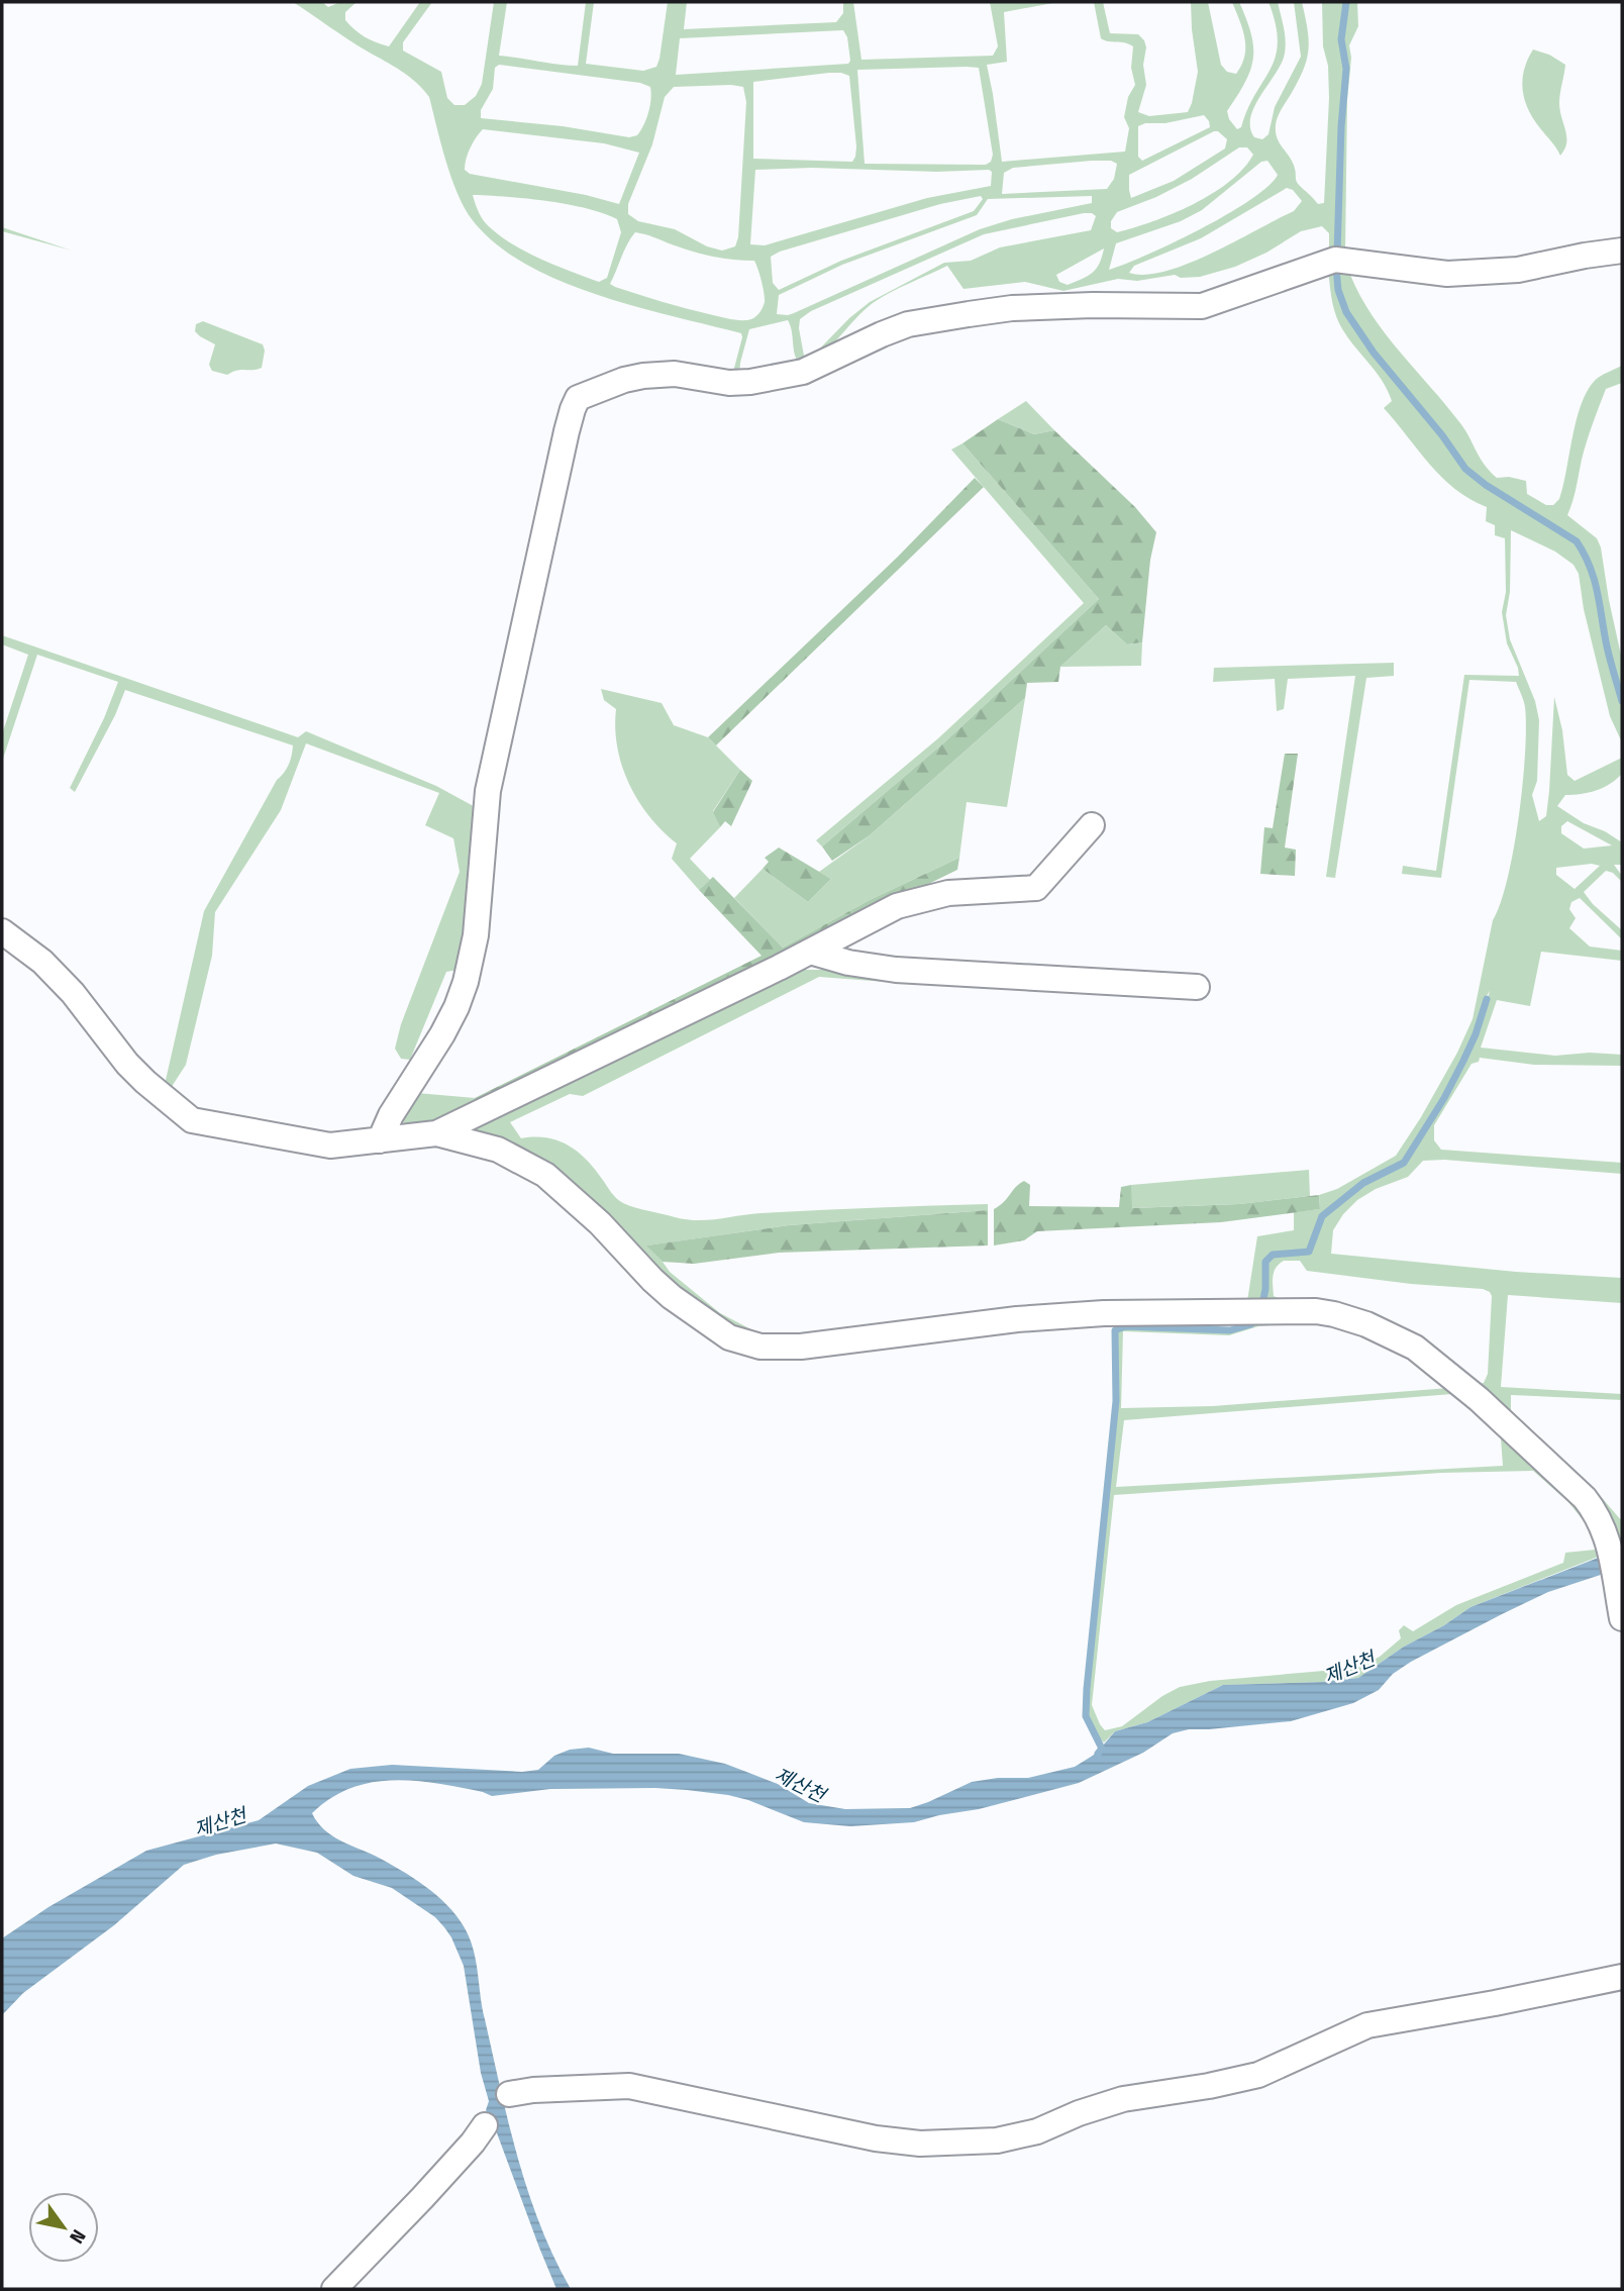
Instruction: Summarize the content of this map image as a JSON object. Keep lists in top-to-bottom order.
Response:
{
  "water": ["제산천"],
  "north": "bottom right"
}
